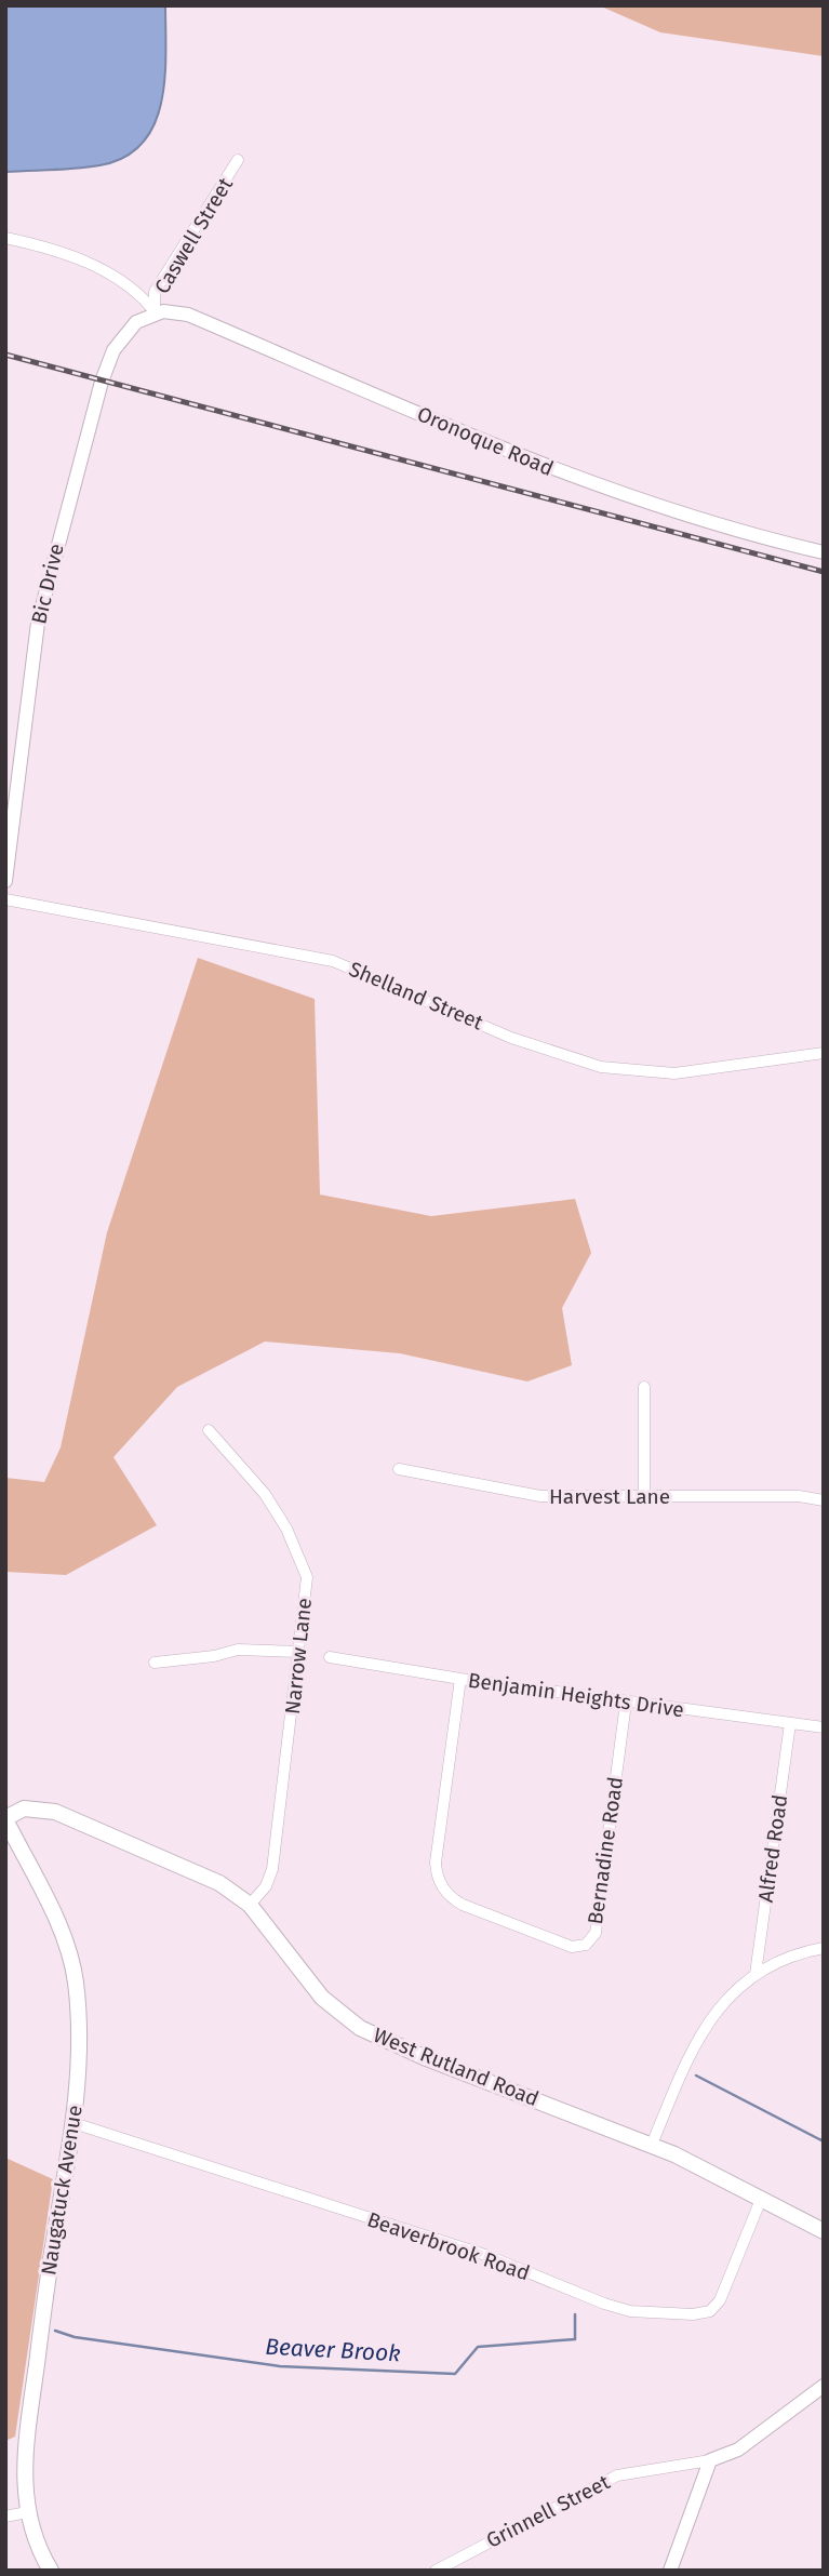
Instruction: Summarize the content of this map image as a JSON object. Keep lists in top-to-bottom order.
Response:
{
  "streets": {
    "main road": ["West Rutland Road", "Naugatuck Avenue"],
    "street": [
      "Caswell Street",
      "Oronoque Road",
      "Bic Drive",
      "Shelland Street",
      "Harvest Lane",
      "Narrow Lane",
      "Benjamin Heights Drive",
      "Alfred Road",
      "Bernadine Road",
      "Beaverbrook Road",
      "Grinnell Street"
    ]
  },
  "crossings": [
    ["Caswell Street", "Oronoque Road"],
    ["Caswell Street", "Bic Drive"],
    ["Oronoque Road", "Bic Drive"],
    ["Narrow Lane", "West Rutland Road"],
    ["Benjamin Heights Drive", "Alfred Road"],
    ["Benjamin Heights Drive", "Bernadine Road"],
    ["West Rutland Road", "Naugatuck Avenue"],
    ["West Rutland Road", "Beaverbrook Road"],
    ["Naugatuck Avenue", "Beaverbrook Road"]
  ],
  "water": ["Beaver Brook"]
}
